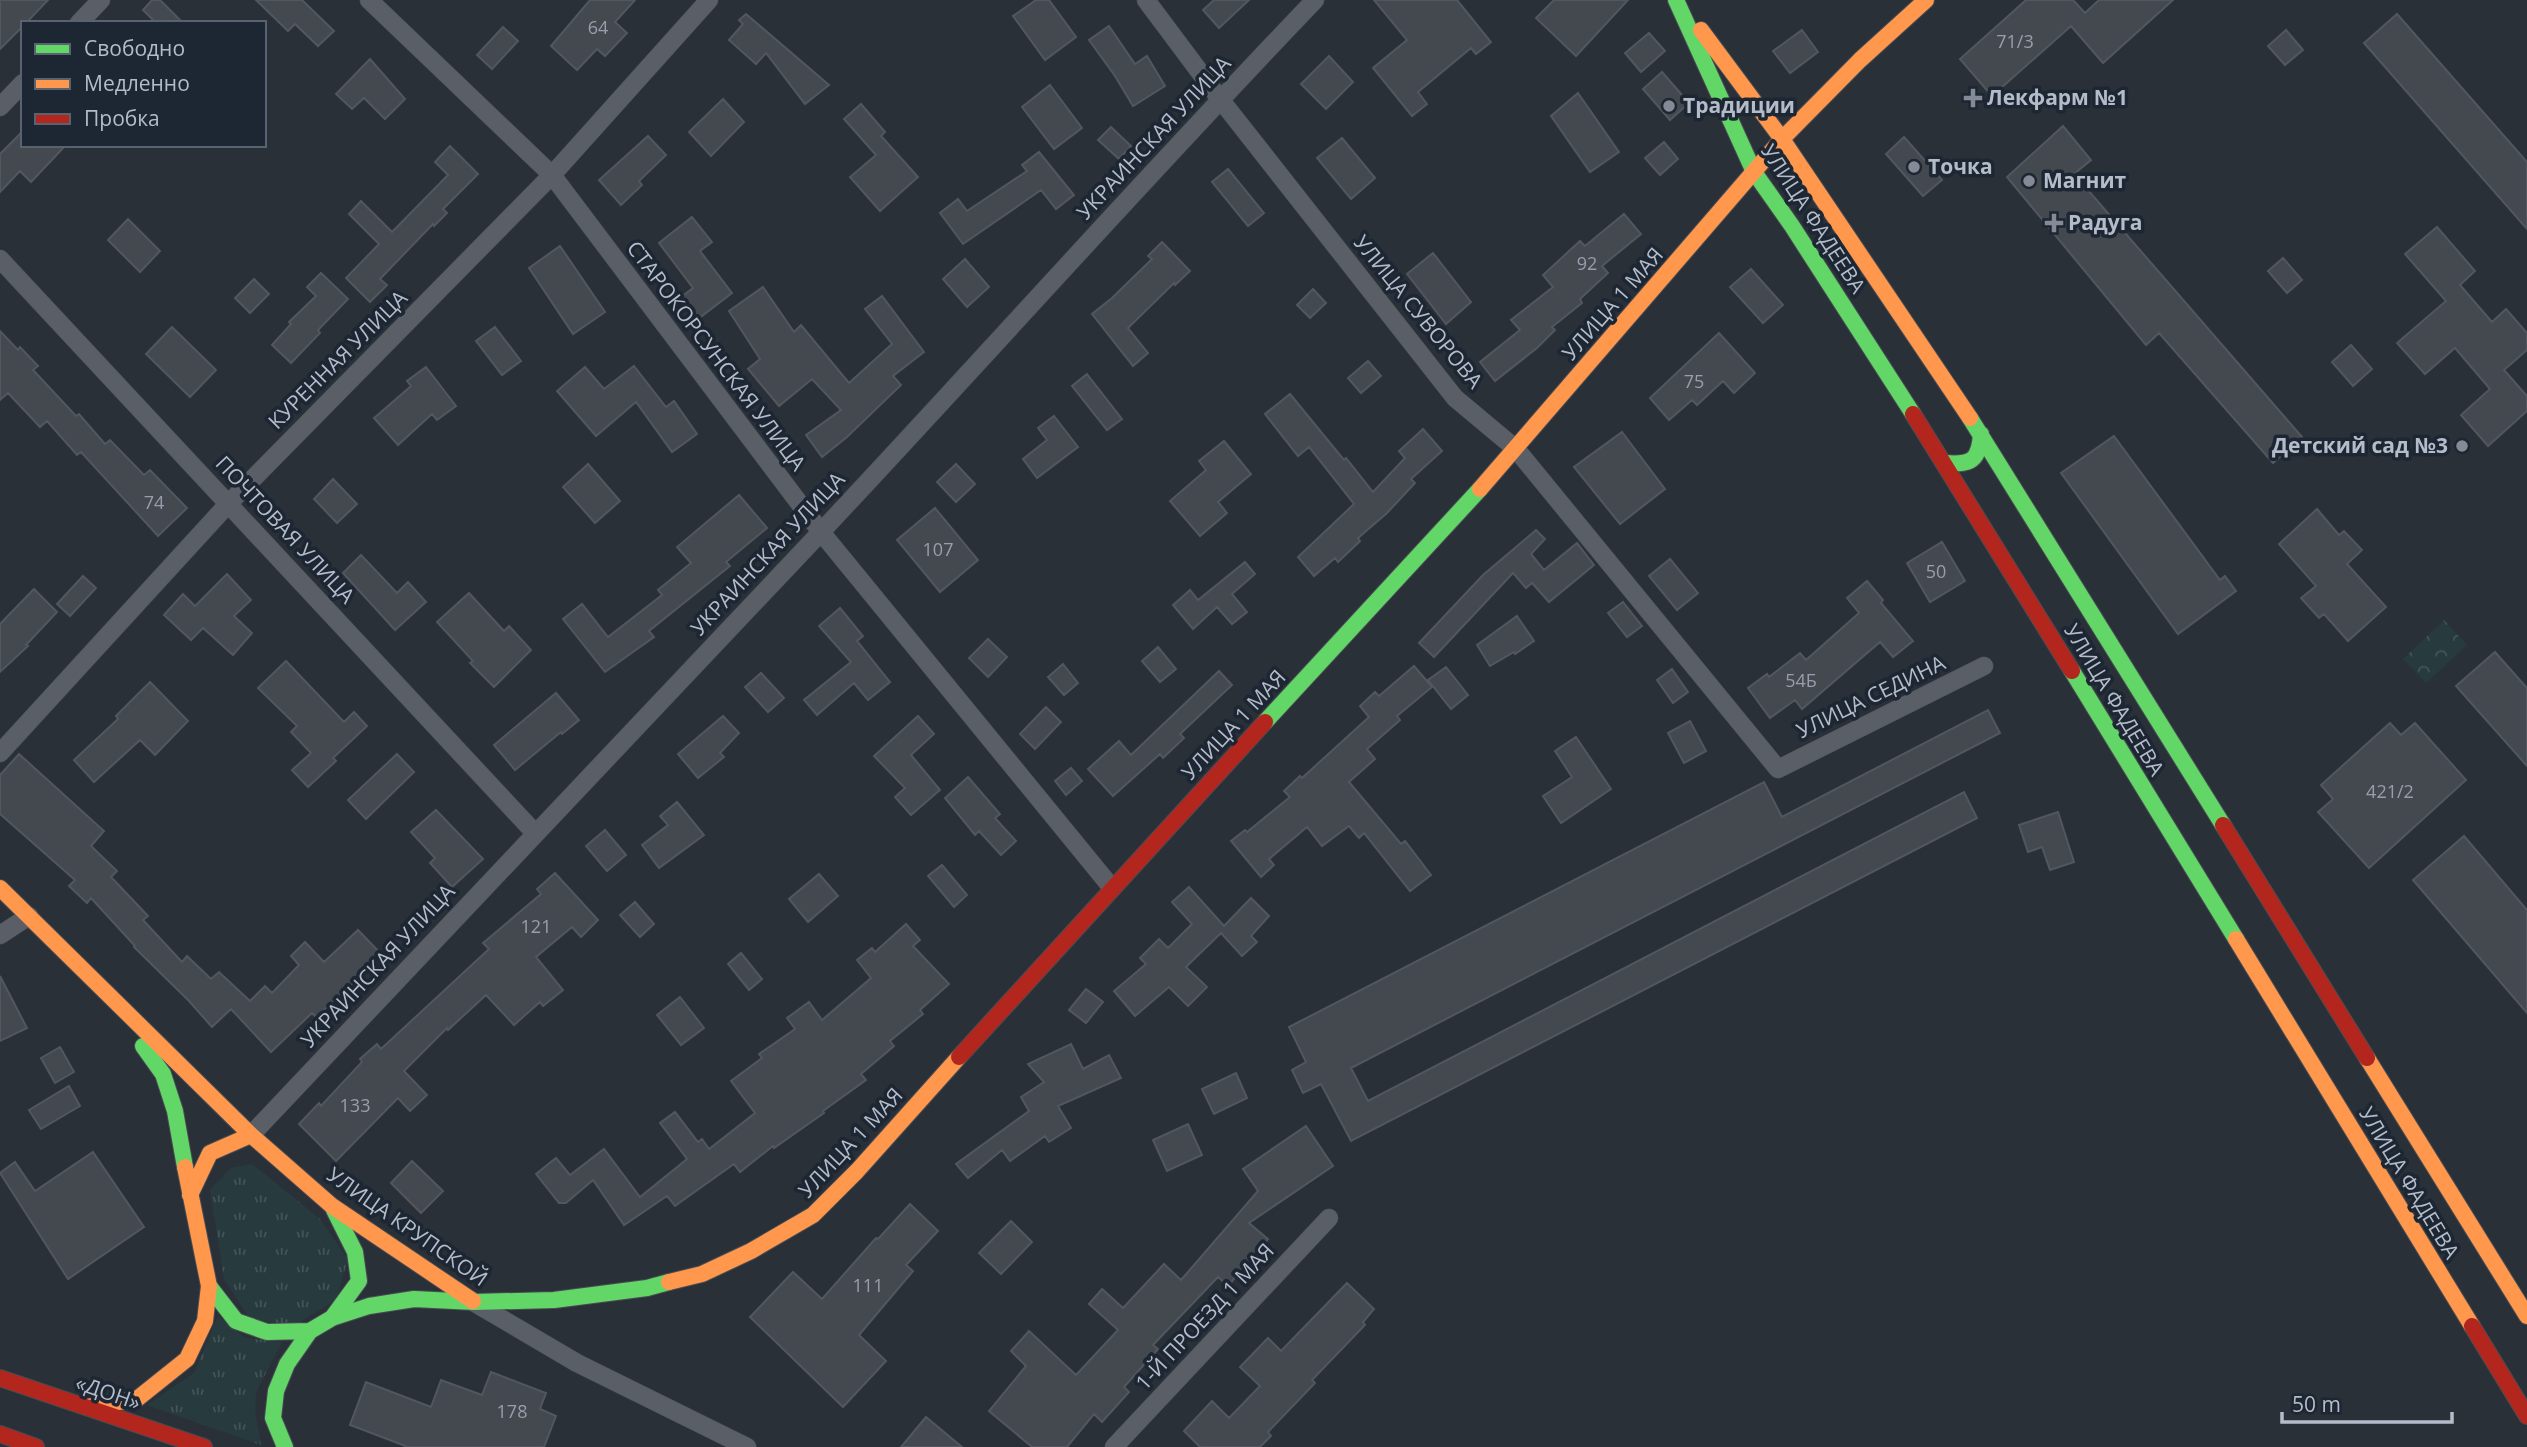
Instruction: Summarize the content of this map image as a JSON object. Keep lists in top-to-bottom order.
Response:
{
  "streets": {
    "main road": [
      "УЛИЦА ФАДЕЕВА",
      "УЛИЦА 1 МАЯ",
      "УЛИЦА КРУПСКОЙ",
      "«ДОН»"
    ],
    "street": [
      "УКРАИНСКАЯ УЛИЦА",
      "УЛИЦА СУВОРОВА",
      "СТАРОКОРСУНСКАЯ УЛИЦА",
      "КУРЕННАЯ УЛИЦА",
      "ПОЧТОВАЯ УЛИЦА",
      "УЛИЦА СЕДИНА",
      "1-Й ПРОЕЗД 1 МАЯ"
    ]
  },
  "crossings": [
    ["УКРАИНСКАЯ УЛИЦА", "УЛИЦА 1 МАЯ"],
    ["УКРАИНСКАЯ УЛИЦА", "УЛИЦА СУВОРОВА"],
    ["УКРАИНСКАЯ УЛИЦА", "СТАРОКОРСУНСКАЯ УЛИЦА"],
    ["УКРАИНСКАЯ УЛИЦА", "ПОЧТОВАЯ УЛИЦА"],
    ["УКРАИНСКАЯ УЛИЦА", "УЛИЦА КРУПСКОЙ"],
    ["УЛИЦА ФАДЕЕВА", "УЛИЦА 1 МАЯ"],
    ["УЛИЦА 1 МАЯ", "УЛИЦА СУВОРОВА"],
    ["УЛИЦА 1 МАЯ", "СТАРОКОРСУНСКАЯ УЛИЦА"],
    ["УЛИЦА 1 МАЯ", "УЛИЦА КРУПСКОЙ"],
    ["УЛИЦА СУВОРОВА", "УЛИЦА СЕДИНА"],
    ["СТАРОКОРСУНСКАЯ УЛИЦА", "КУРЕННАЯ УЛИЦА"],
    ["КУРЕННАЯ УЛИЦА", "ПОЧТОВАЯ УЛИЦА"]
  ],
  "places": {
    "health": ["Лекфарм №1", "Радуга"],
    "other": [
      "Традиции",
      "Точка",
      "Магнит",
      "Детский сад №3"
    ]
  },
  "house_numbers": [
    "64",
    "71/3",
    "92",
    "75",
    "74",
    "107",
    "50",
    "54Б",
    "421/2",
    "121",
    "133",
    "111",
    "178"
  ],
  "legend": ["Свободно", "Медленно", "Пробка"],
  "scale_bar": "50 m"
}
